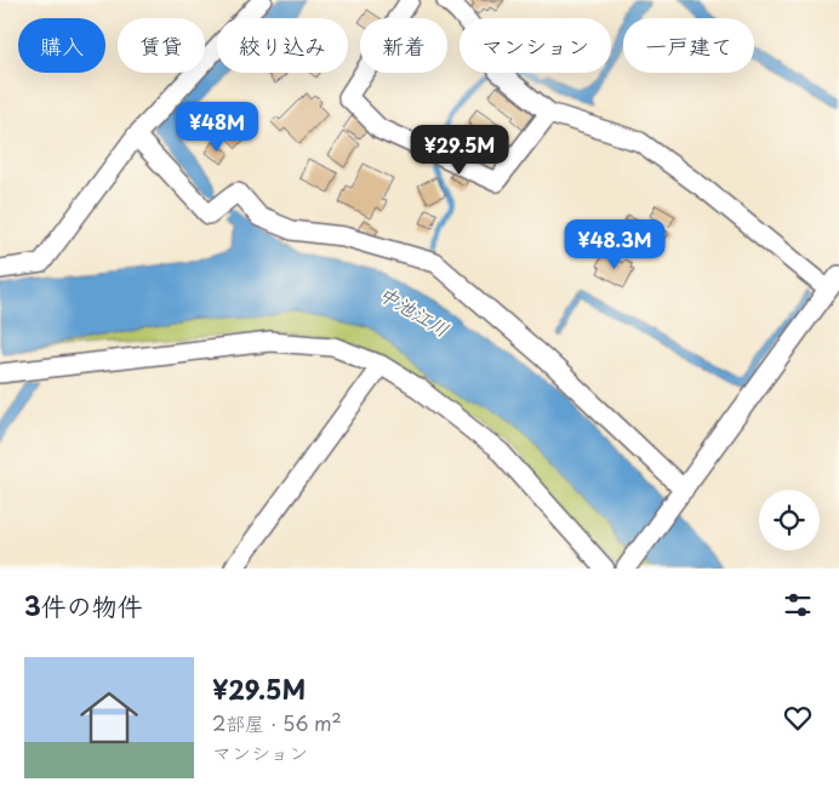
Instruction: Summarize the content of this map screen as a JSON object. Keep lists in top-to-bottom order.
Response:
{
  "water": ["中池江川"],
  "page": {
    "chip": [
      "購入",
      "賃貸",
      "絞り込み",
      "新着",
      "マンション",
      "一戸建て"
    ],
    "price": ["¥48M", "¥29.5M", "¥48.3M"],
    "heading": "3件の物件",
    "list": [
      {
        "name": "¥29.5M",
        "note": "2部屋 · 56 m² · マンション"
      }
    ]
  }
}
